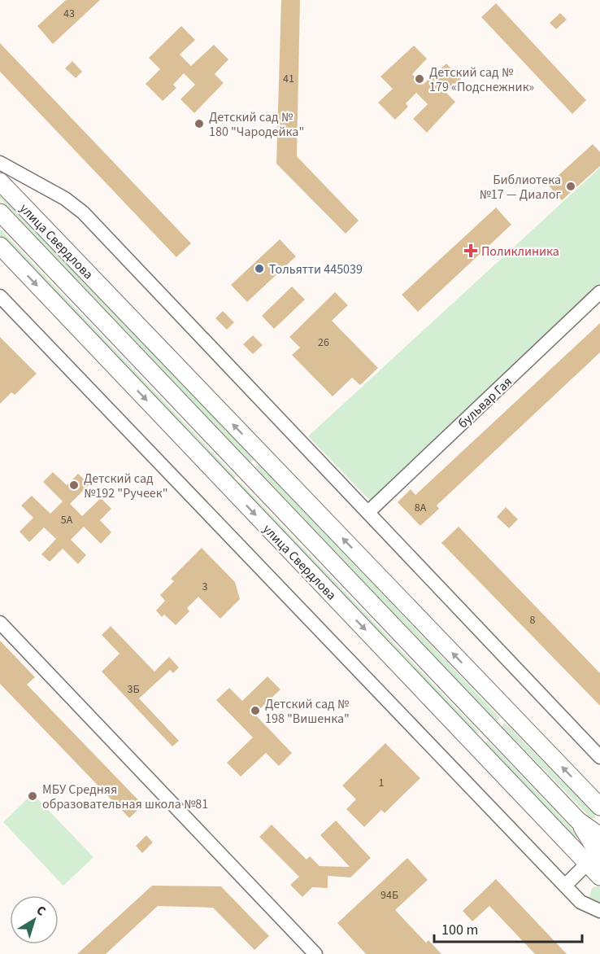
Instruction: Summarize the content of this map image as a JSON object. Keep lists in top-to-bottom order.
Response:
{
  "streets": {
    "main road": ["улица Свердлова"],
    "street": ["бульвар Гая"]
  },
  "places": {
    "other": [
      "Детский сад № 179 «Подснежник»",
      "Детский сад № 180 \"Чародейка\"",
      "Библиотека №17 — Диалог",
      "Тольятти 445039",
      "Детский сад №192 \"Ручеек\"",
      "Детский сад № 198 \"Вишенка\"",
      "МБУ Средняя образовательная школа №81"
    ],
    "health": ["Поликлиника"]
  },
  "house_numbers": [
    "43",
    "41",
    "26",
    "8А",
    "5А",
    "3",
    "8",
    "3Б",
    "1",
    "94Б"
  ],
  "scale_bar": "100 m",
  "north": "top right"
}
